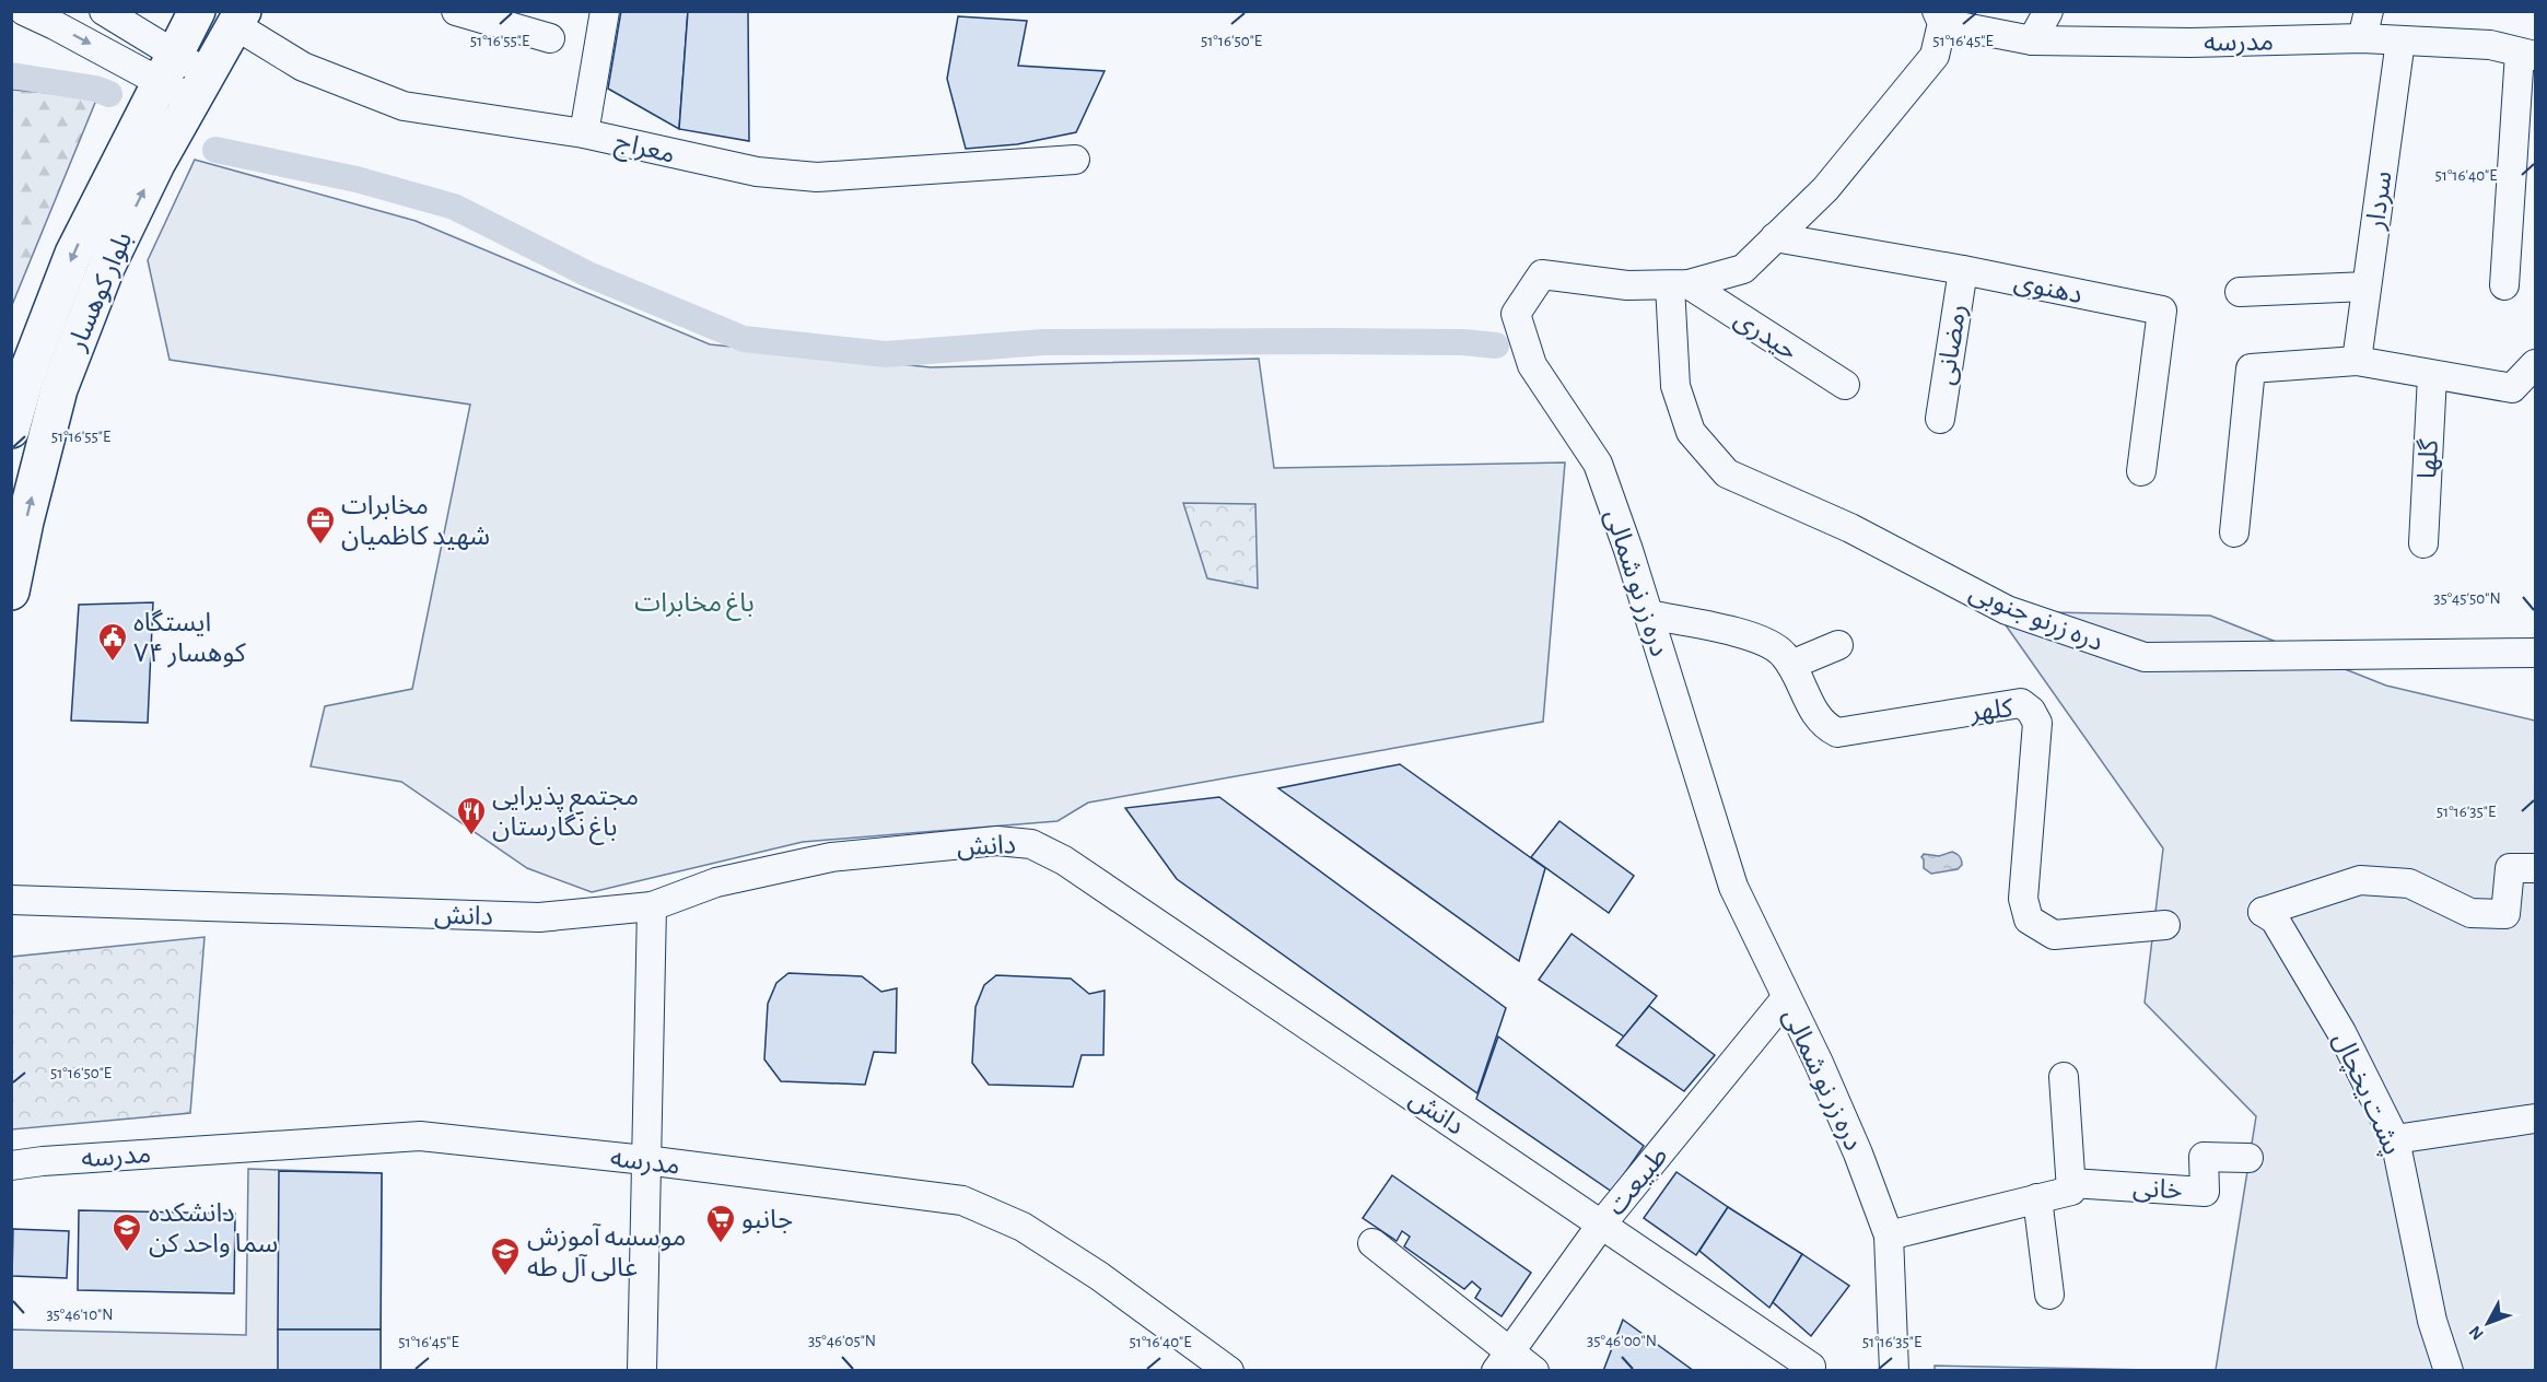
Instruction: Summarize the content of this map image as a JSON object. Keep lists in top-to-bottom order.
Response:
{
  "streets": {
    "main road": ["بلوار کوهسار"],
    "street": [
      "مدرسه",
      "معراج",
      "سردار",
      "دهنوی",
      "حیدری",
      "رمضانی",
      "گلها",
      "دره زر نو شمالی",
      "دره زرنو جنوبی",
      "کلهر",
      "دانش",
      "پشت یخچال",
      "طبیعت",
      "خانی"
    ]
  },
  "crossings": [
    ["مدرسه", "سردار"],
    ["مدرسه", "دره زر نو شمالی"],
    ["معراج", "بلوار کوهسار"],
    ["دهنوی", "رمضانی"],
    ["دهنوی", "دره زر نو شمالی"],
    ["حیدری", "دره زر نو شمالی"],
    ["حیدری", "دره زرنو جنوبی"],
    ["دره زر نو شمالی", "دره زرنو جنوبی"],
    ["دره زر نو شمالی", "کلهر"],
    ["دره زر نو شمالی", "طبیعت"],
    ["دانش", "طبیعت"]
  ],
  "parks": ["باغ مخابرات"],
  "places": {
    "office": ["مخابرات شهید کاظمیان"],
    "public building": ["ایستگاه ۷۴ کوهسار"],
    "restaurant": ["مجتمع پذیرایی باغ نگارستان"],
    "supermarket": ["جانبو"],
    "school or university": ["دانشکده سما واحد کن", "موسسه آموزش عالی آل طه"]
  },
  "north": "bottom left",
  "coordinates": [
    "51°16'55\"E",
    "51°16'50\"E",
    "51°16'45\"E",
    "51°16'40\"E",
    "35°45'50\"N",
    "51°16'35\"E",
    "35°46'10\"N",
    "35°46'05\"N",
    "35°46'00\"N"
  ]
}
